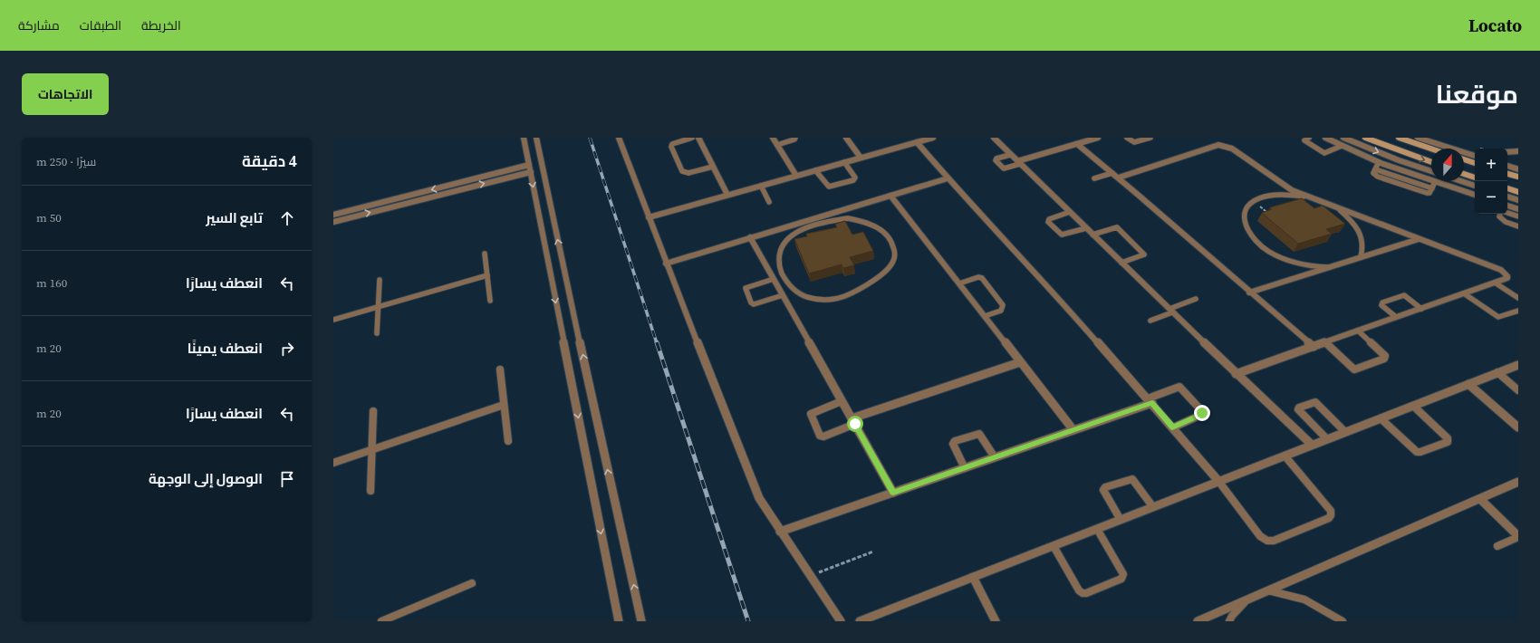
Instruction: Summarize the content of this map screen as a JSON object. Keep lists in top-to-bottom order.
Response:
{
  "north": "top",
  "page": {
    "header": "Locato",
    "nav": ["الخريطة", "الطبقات", "مشاركة"],
    "title": "موقعنا",
    "buttons": "الاتجاهات",
    "heading": ["4 دقيقة", "سيرًا · 250 m"],
    "map_buttons": ["+", "−"],
    "list": [
      ["تابع السير", "50 m"],
      ["انعطف يسارًا", "160 m"],
      ["انعطف يمينًا", "20 m"],
      ["انعطف يسارًا", "20 m"],
      "الوصول إلى الوجهة"
    ]
  }
}
